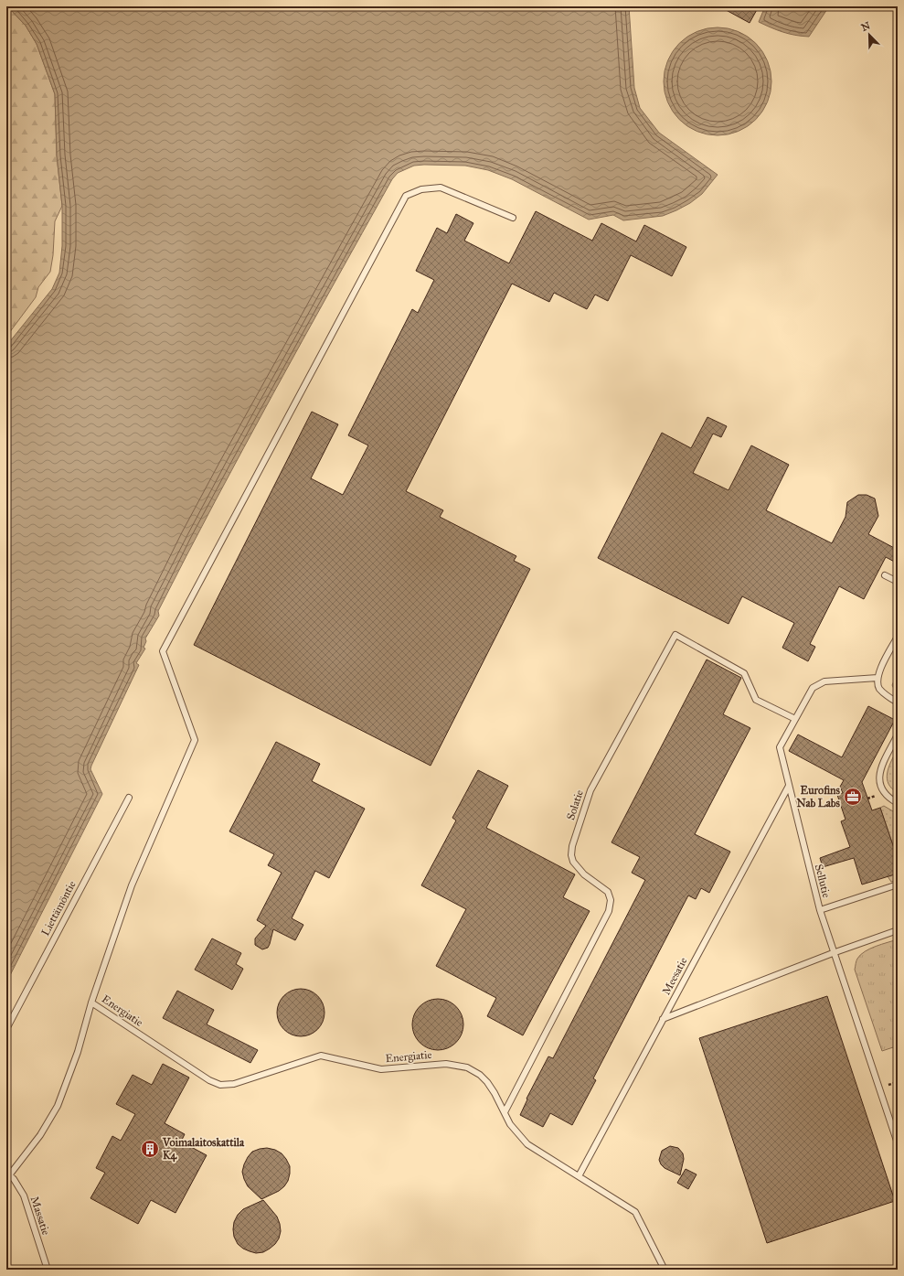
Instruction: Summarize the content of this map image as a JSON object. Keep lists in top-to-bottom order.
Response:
{
  "streets": {
    "lane": [
      "Solatie",
      "Sellutie",
      "Liettämöntie",
      "Meesatie",
      "Energiatie",
      "Massatie"
    ]
  },
  "crossings": [
    ["Solatie", "Sellutie"],
    ["Solatie", "Energiatie"],
    ["Sellutie", "Meesatie"],
    ["Meesatie", "Energiatie"]
  ],
  "places": {
    "office": ["Eurofins Nab Labs"],
    "building": ["Voimalaitoskattila K4"]
  },
  "north": "top left"
}
